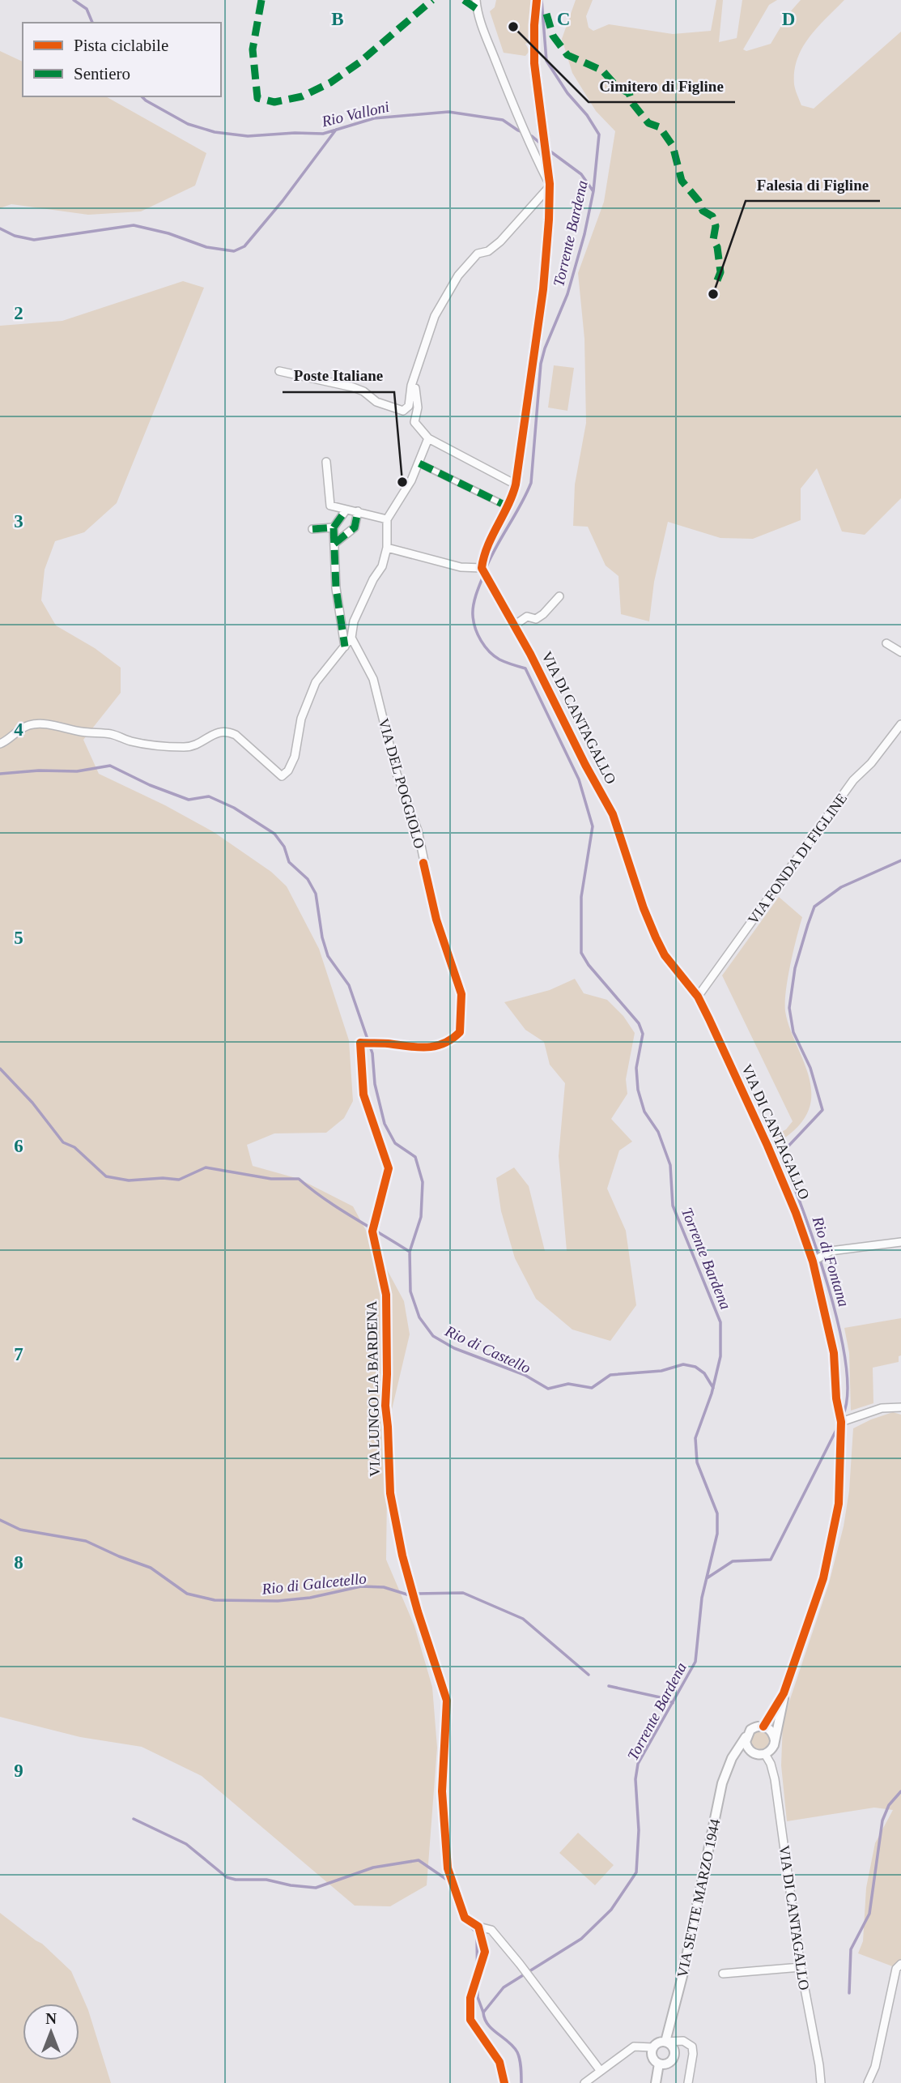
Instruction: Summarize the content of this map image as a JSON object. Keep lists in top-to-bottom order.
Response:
{
  "streets": {
    "street": [
      "VIA DI CANTAGALLO",
      "VIA DEL POGGIOLO",
      "VIA FONDA DI FIGLINE",
      "VIA SETTE MARZO 1944"
    ],
    "cycle path": ["VIA LUNGO LA BARDENA"]
  },
  "crossings": [
    ["VIA DI CANTAGALLO", "VIA FONDA DI FIGLINE"],
    ["VIA DI CANTAGALLO", "VIA SETTE MARZO 1944"]
  ],
  "water": [
    "Rio Valloni",
    "Torrente Bardena",
    "Rio di Fontana",
    "Rio di Castello",
    "Rio di Galcetello"
  ],
  "places": ["Cimitero di Figline", "Falesia di Figline", "Poste Italiane"],
  "legend": ["Pista ciclabile", "Sentiero"],
  "north": "top",
  "grid": {
    "columns": ["B", "C", "D"],
    "rows": [
      "2",
      "3",
      "4",
      "5",
      "6",
      "7",
      "8",
      "9"
    ]
  }
}
